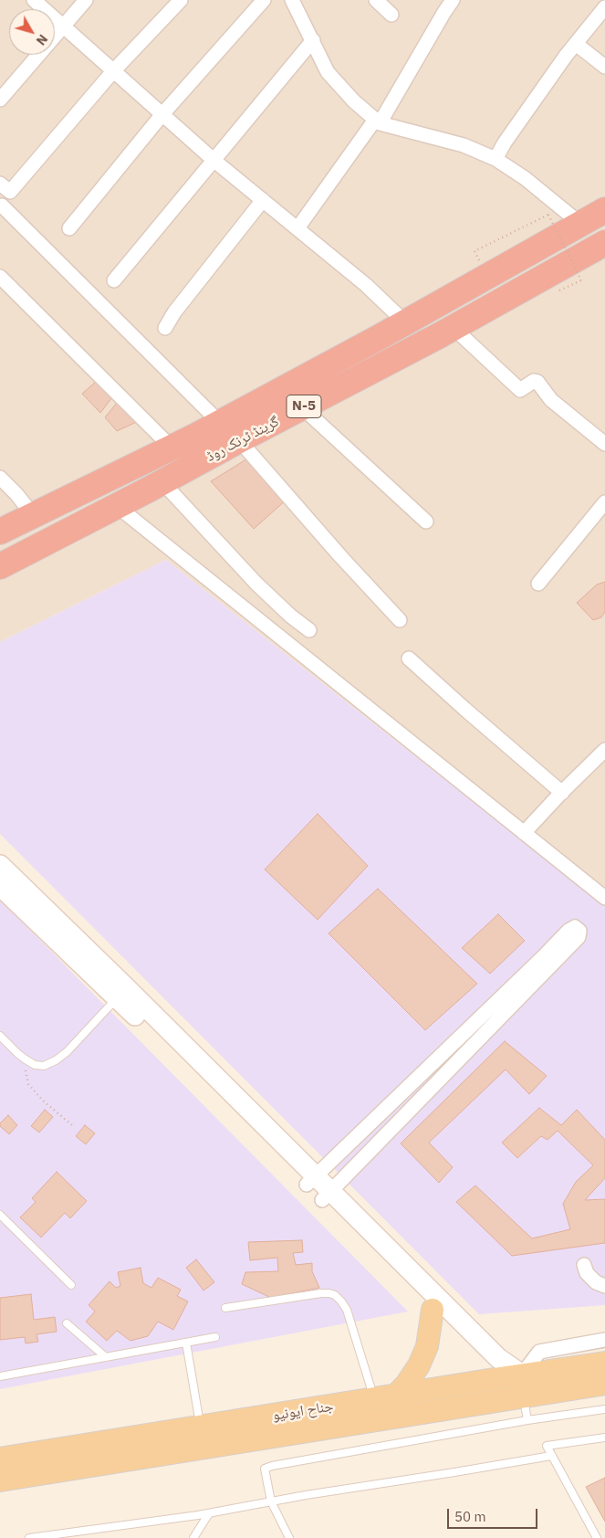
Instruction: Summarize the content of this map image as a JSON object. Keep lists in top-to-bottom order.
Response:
{
  "streets": {
    "highway": ["N-5", "گرینڈ ٹرنک روڈ"],
    "main road": ["جناح ایونیو"]
  },
  "scale_bar": "50 m",
  "north": "bottom right"
}
